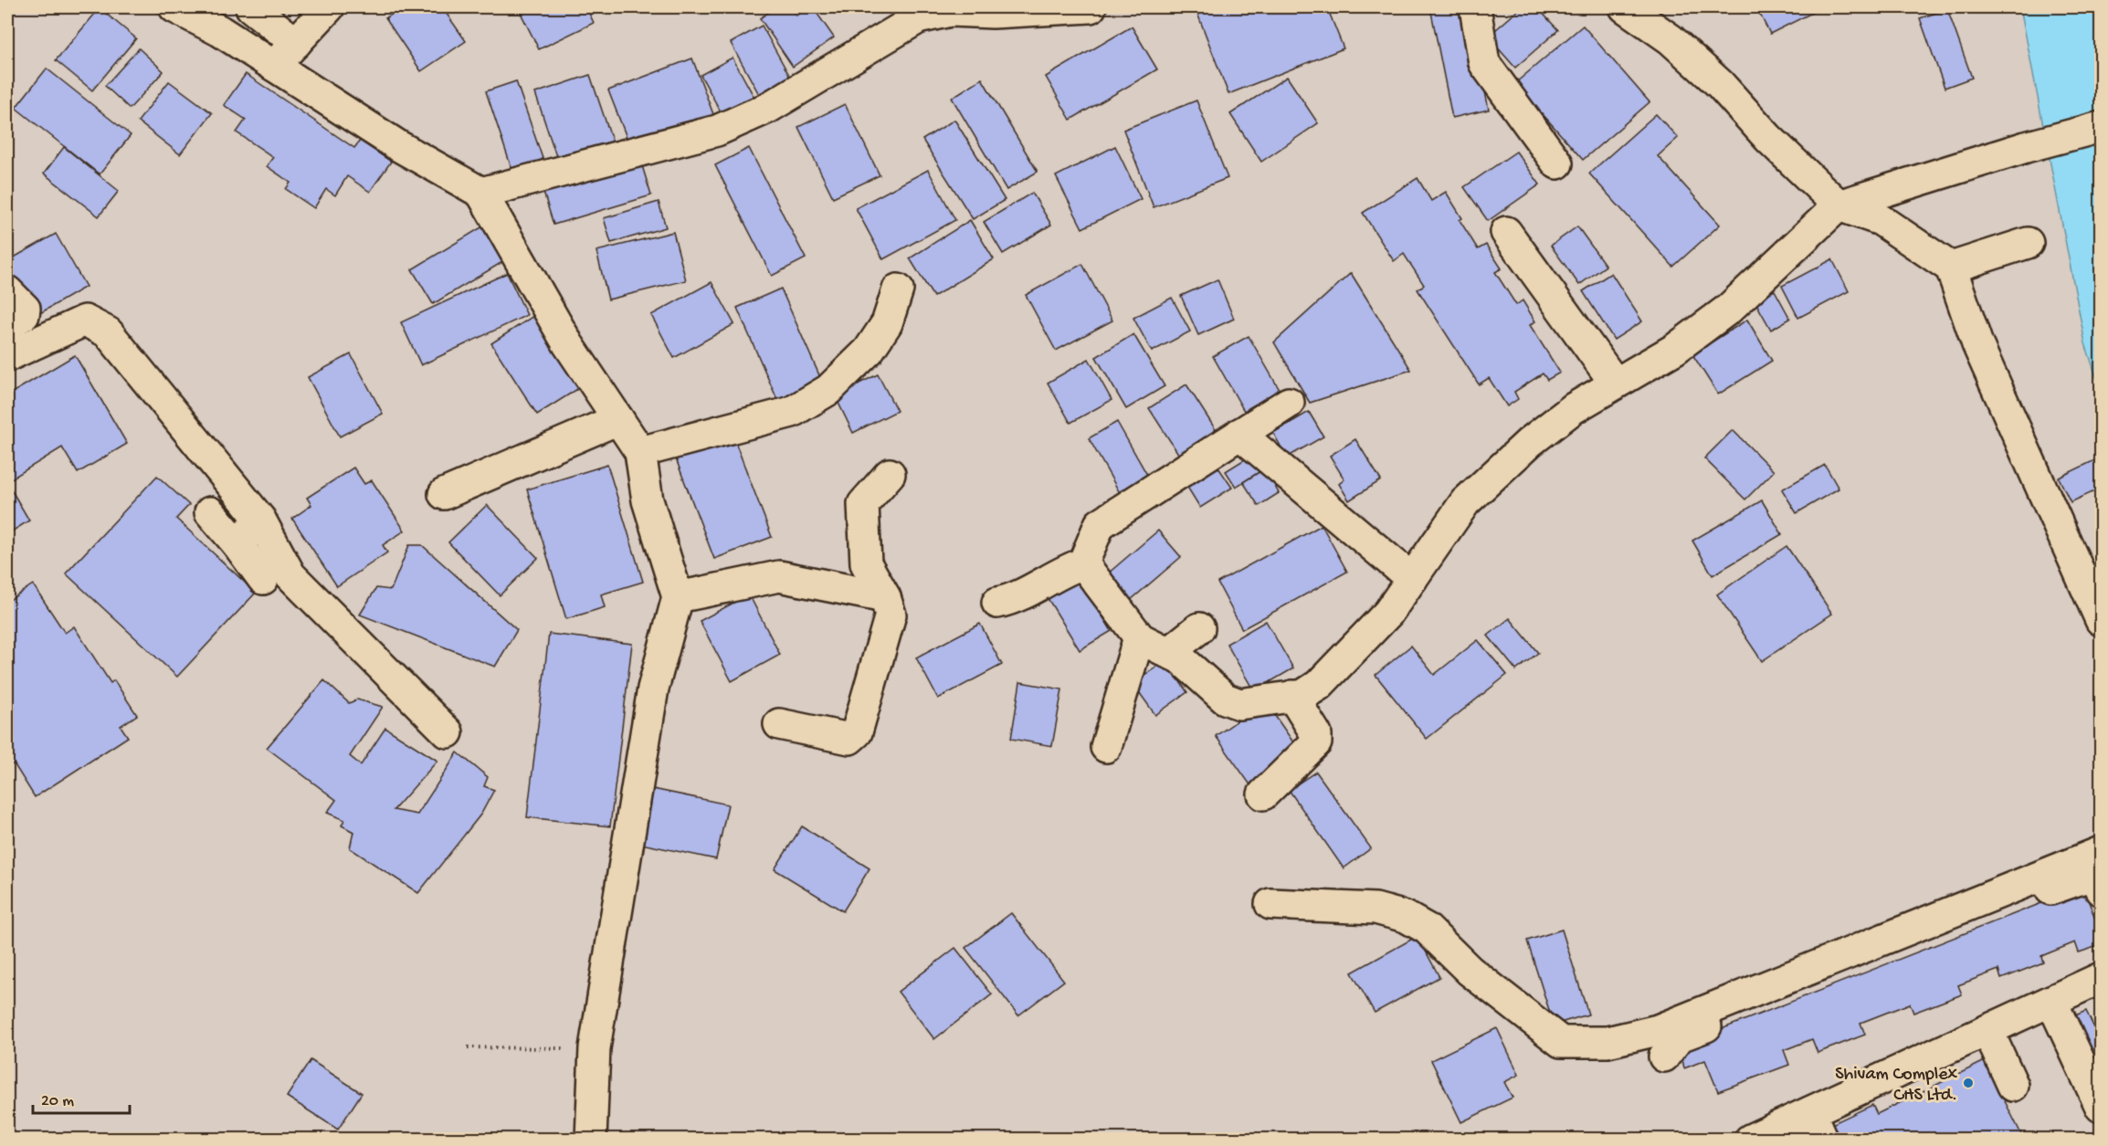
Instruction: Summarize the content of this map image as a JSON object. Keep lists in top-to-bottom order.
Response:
{
  "places": ["Shivam Complex CHS Ltd."],
  "scale_bar": "20 m"
}
